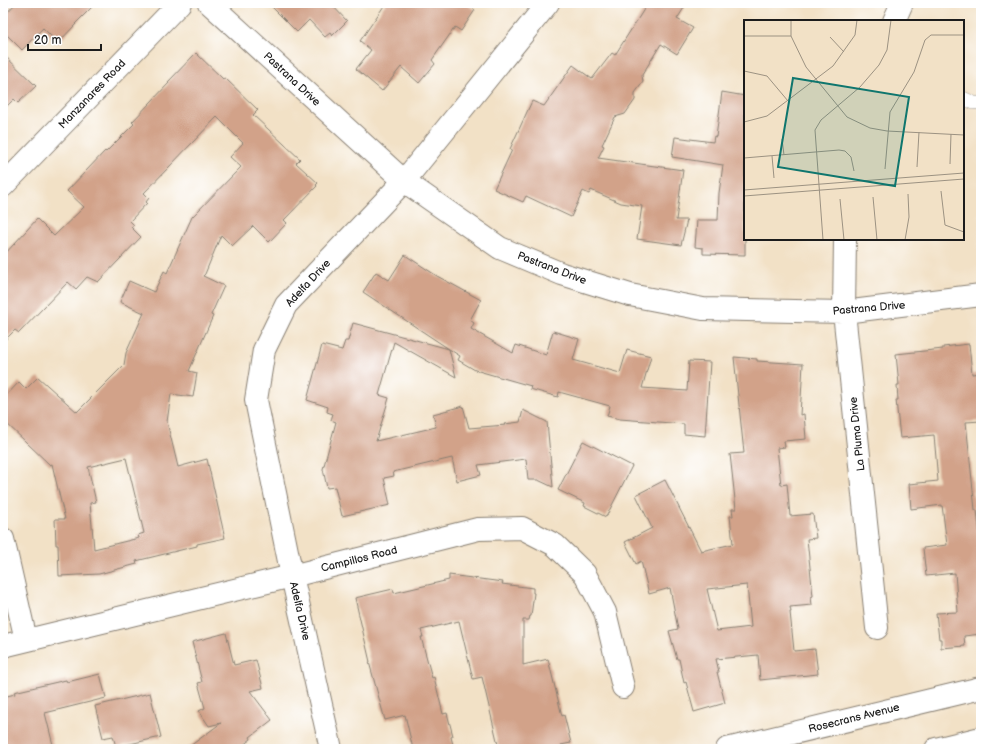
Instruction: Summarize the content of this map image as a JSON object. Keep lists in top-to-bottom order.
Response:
{
  "streets": {
    "street": [
      "Pastrana Drive",
      "Manzanares Road",
      "Adelfa Drive",
      "La Pluma Drive",
      "Campillos Road",
      "Rosecrans Avenue"
    ]
  },
  "crossings": [
    ["Pastrana Drive", "Adelfa Drive"],
    ["Pastrana Drive", "La Pluma Drive"],
    ["Adelfa Drive", "Campillos Road"]
  ],
  "scale_bar": "20 m"
}
